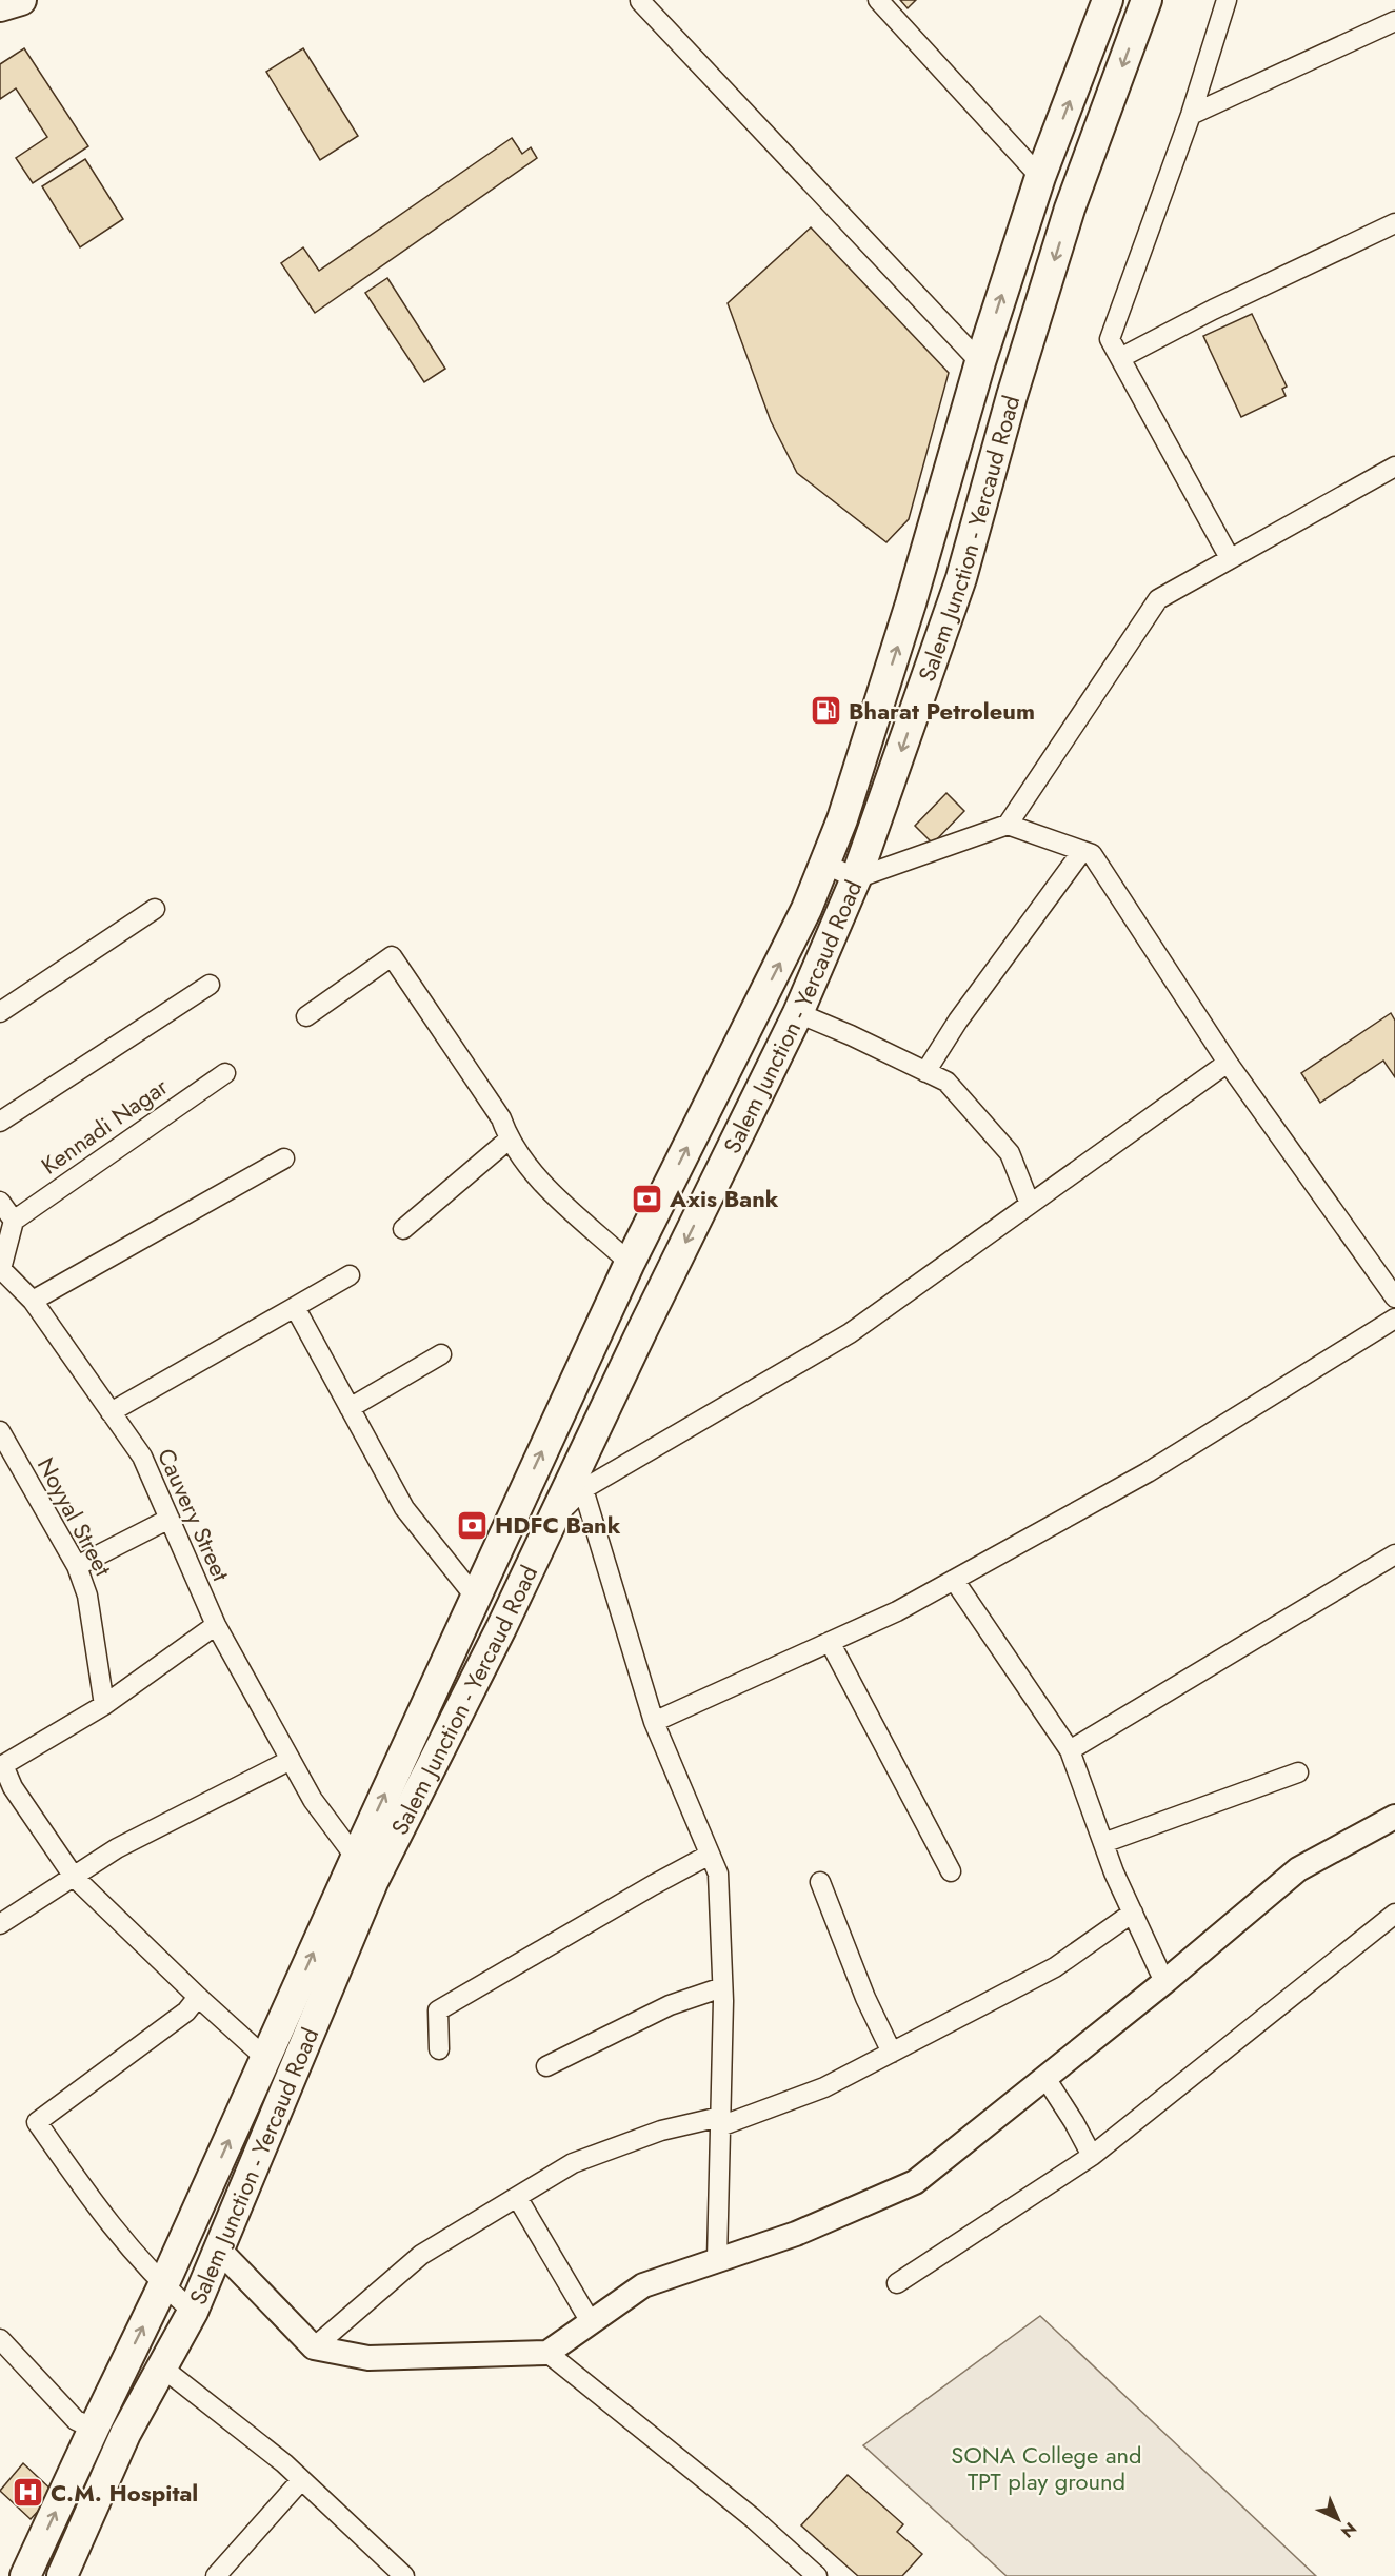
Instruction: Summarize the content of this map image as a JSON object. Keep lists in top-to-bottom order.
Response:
{
  "streets": {
    "main road": ["Salem Junction - Yercaud Road"],
    "street": ["Kennadi Nagar", "Cauvery Street", "Noyyal Street"]
  },
  "crossings": [
    ["Kennadi Nagar", "Cauvery Street"]
  ],
  "parks": ["SONA College and TPT play ground"],
  "places": {
    "fuel station": ["Bharat Petroleum"],
    "bank": ["Axis Bank", "HDFC Bank"],
    "hospital": ["C.M. Hospital"]
  },
  "north": "bottom right"
}
